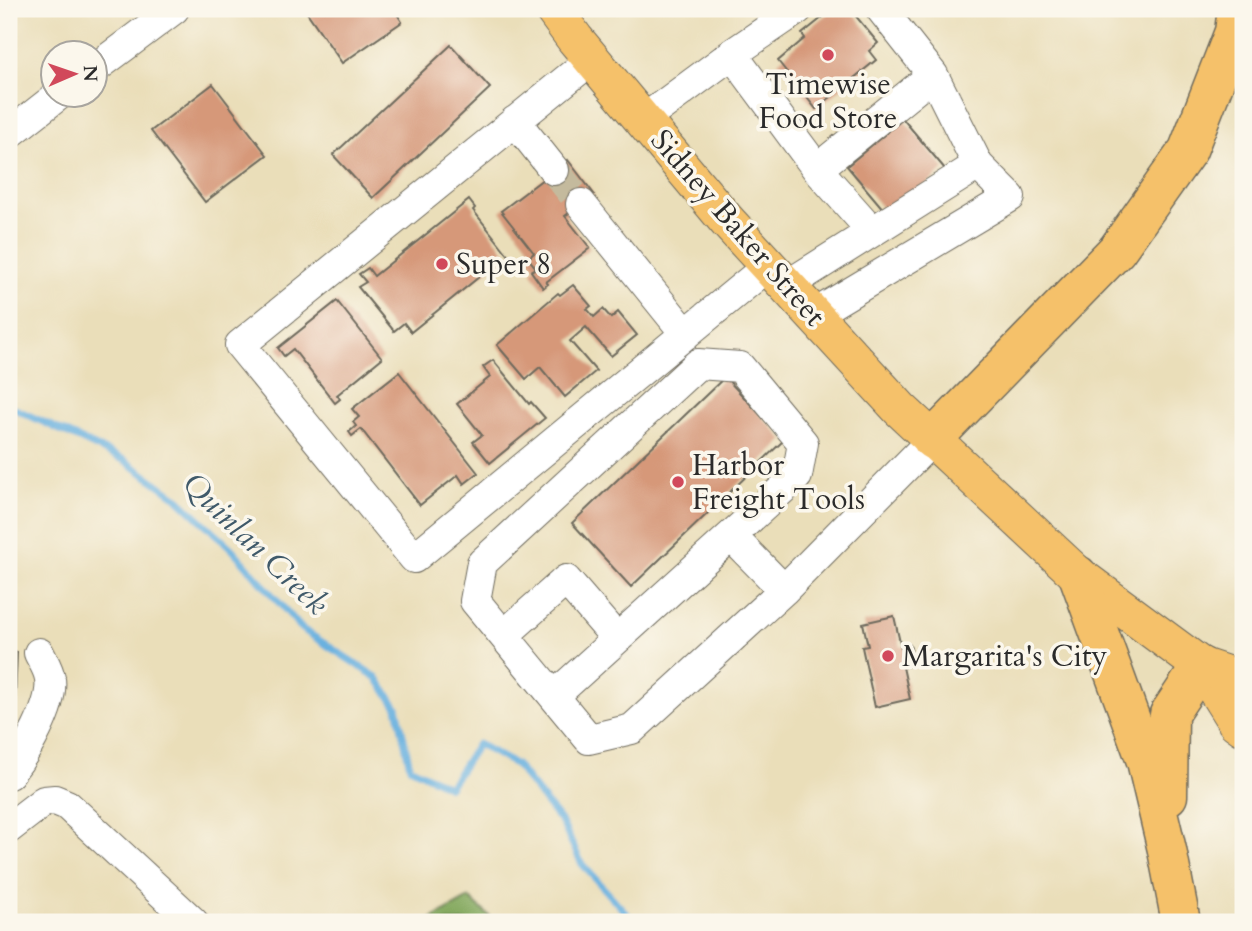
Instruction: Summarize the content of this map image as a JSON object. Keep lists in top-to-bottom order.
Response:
{
  "streets": {
    "main road": ["Sidney Baker Street"]
  },
  "water": ["Quinlan Creek"],
  "places": [
    "Timewise Food Store",
    "Super 8",
    "Harbor Freight Tools",
    "Margarita's City"
  ],
  "north": "right"
}
